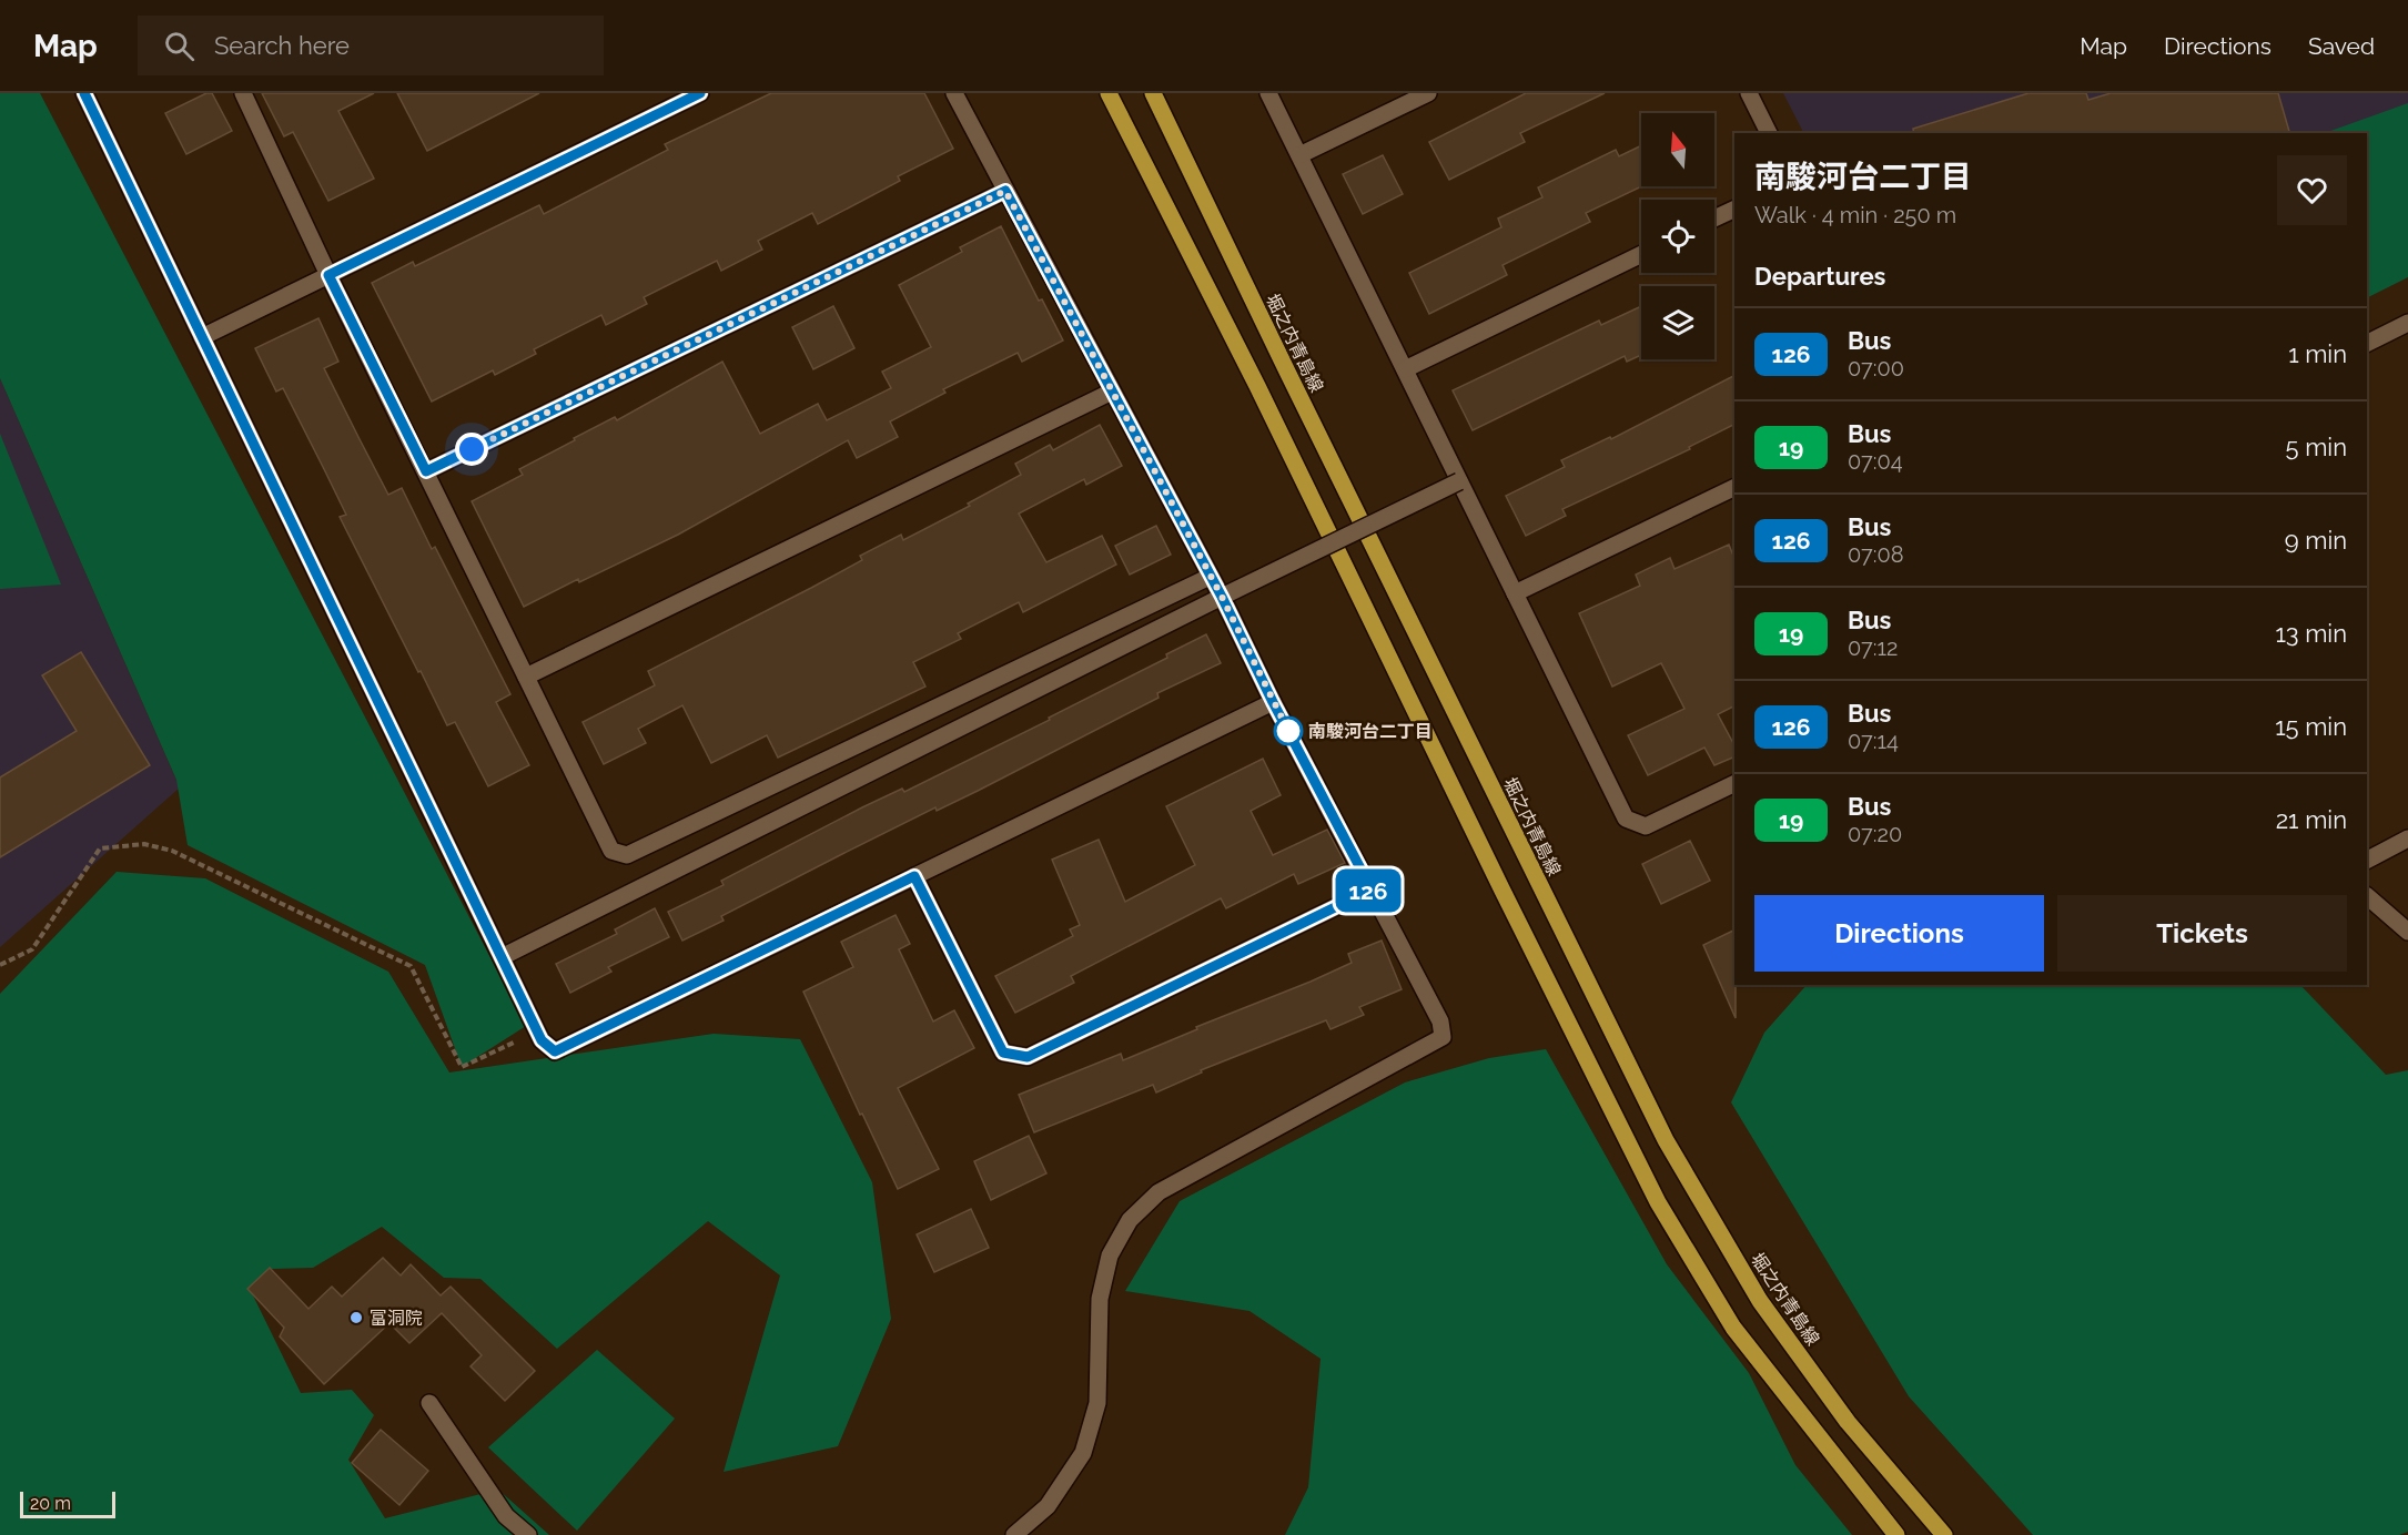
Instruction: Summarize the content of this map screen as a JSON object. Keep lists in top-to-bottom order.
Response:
{
  "streets": {
    "main road": ["堀之内青島線"]
  },
  "places": ["南駿河台二丁目", "富洞院"],
  "lines": ["bus line 126"],
  "scale_bar": "20 m",
  "north": "top",
  "page": {
    "header": "Map",
    "search": "Search here",
    "nav": ["Map", "Directions", "Saved"],
    "on_map": "126",
    "heading": [
      ["南駿河台二丁目", "Walk · 4 min · 250 m"],
      "Departures"
    ],
    "list": [
      {
        "mark": "126",
        "name": "Bus",
        "note": "07:00",
        "value": "1 min"
      },
      {
        "mark": "19",
        "name": "Bus",
        "note": "07:04",
        "value": "5 min"
      },
      {
        "mark": "126",
        "name": "Bus",
        "note": "07:08",
        "value": "9 min"
      },
      {
        "mark": "19",
        "name": "Bus",
        "note": "07:12",
        "value": "13 min"
      },
      {
        "mark": "126",
        "name": "Bus",
        "note": "07:14",
        "value": "15 min"
      },
      {
        "mark": "19",
        "name": "Bus",
        "note": "07:20",
        "value": "21 min"
      }
    ],
    "buttons": ["Directions", "Tickets"],
    "scale": "20 m"
  }
}
